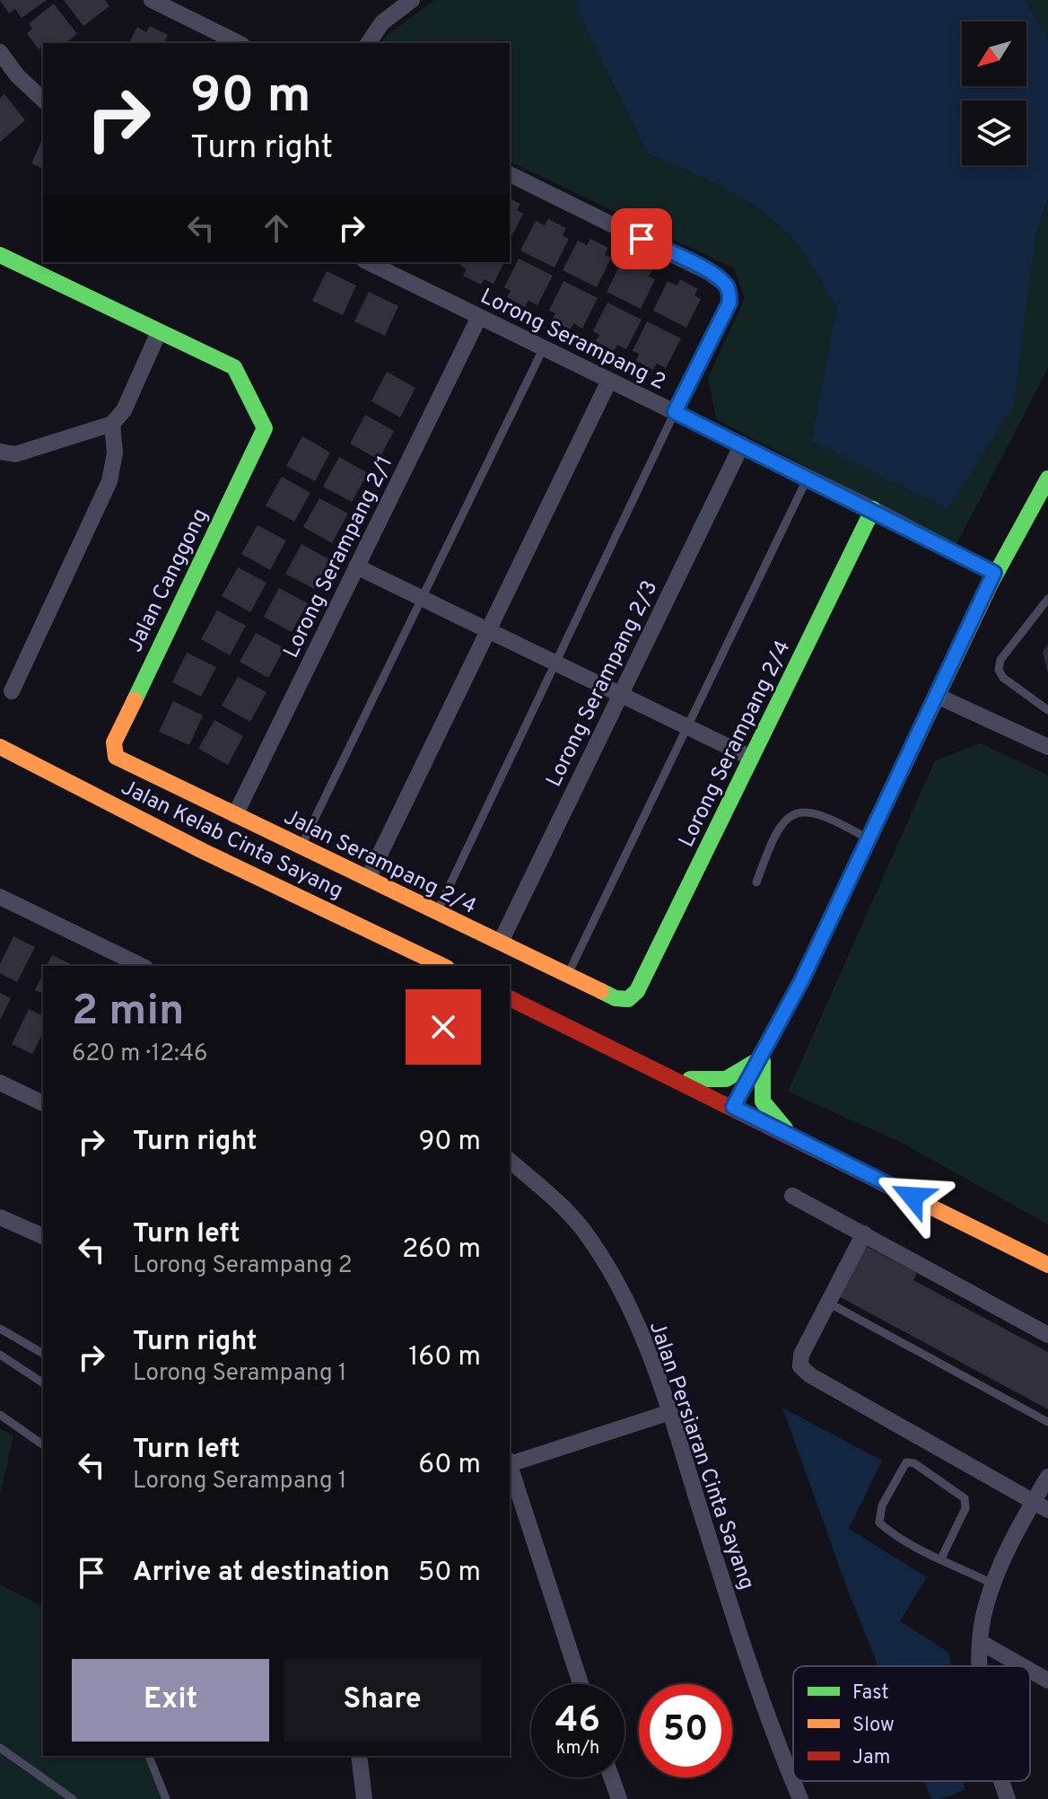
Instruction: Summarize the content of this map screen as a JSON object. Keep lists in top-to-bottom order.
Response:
{
  "streets": {
    "main road": [
      "Jalan Canggong",
      "Lorong Serampang 2/4",
      "Jalan Kelab Cinta Sayang",
      "Jalan Serampang 2/4"
    ],
    "street": [
      "Lorong Serampang 2",
      "Lorong Serampang 2/1",
      "Lorong Serampang 2/3",
      "Jalan Persiaran Cinta Sayang"
    ]
  },
  "crossings": [
    ["Lorong Serampang 2", "Lorong Serampang 2/1"],
    ["Lorong Serampang 2", "Lorong Serampang 2/3"],
    ["Lorong Serampang 2", "Lorong Serampang 2/4"],
    ["Lorong Serampang 2/1", "Jalan Serampang 2/4"],
    ["Jalan Canggong", "Jalan Serampang 2/4"],
    ["Lorong Serampang 2/3", "Jalan Serampang 2/4"],
    ["Lorong Serampang 2/4", "Jalan Serampang 2/4"]
  ],
  "legend": ["Fast", "Slow", "Jam"],
  "north": "bottom left",
  "page": {
    "turn": ["90 m", "Turn right"],
    "heading": ["2 min", "620 m · 12:46"],
    "list": [
      {
        "name": "Turn right",
        "value": "90 m"
      },
      {
        "name": "Turn left",
        "note": "Lorong Serampang 2",
        "value": "260 m"
      },
      {
        "name": "Turn right",
        "note": "Lorong Serampang 1",
        "value": "160 m"
      },
      {
        "name": "Turn left",
        "note": "Lorong Serampang 1",
        "value": "60 m"
      },
      {
        "name": "Arrive at destination",
        "value": "50 m"
      }
    ],
    "buttons": ["Exit", "Share"],
    "speed": "46 km/h",
    "limit": "50"
  }
}
